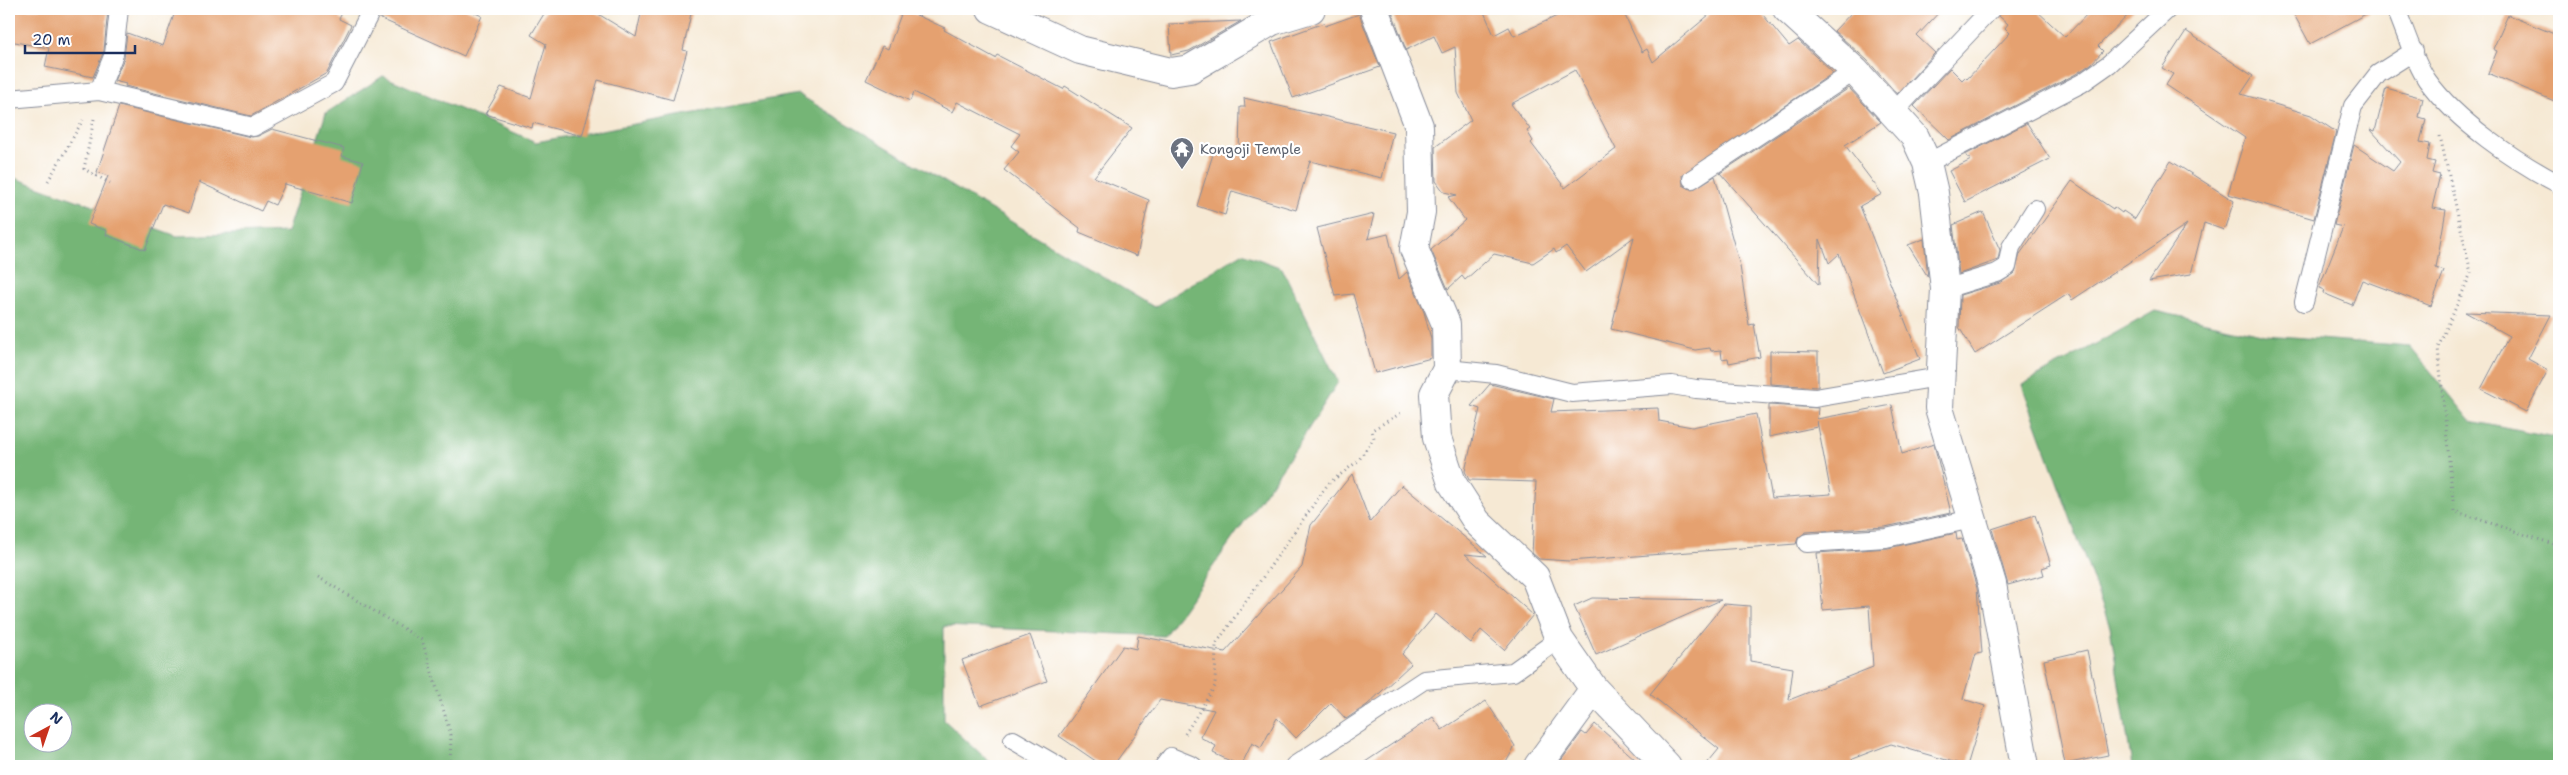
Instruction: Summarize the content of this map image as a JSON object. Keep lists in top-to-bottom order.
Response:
{
  "places": {
    "temple": ["Kongoji Temple"]
  },
  "scale_bar": "20 m",
  "north": "top right"
}
